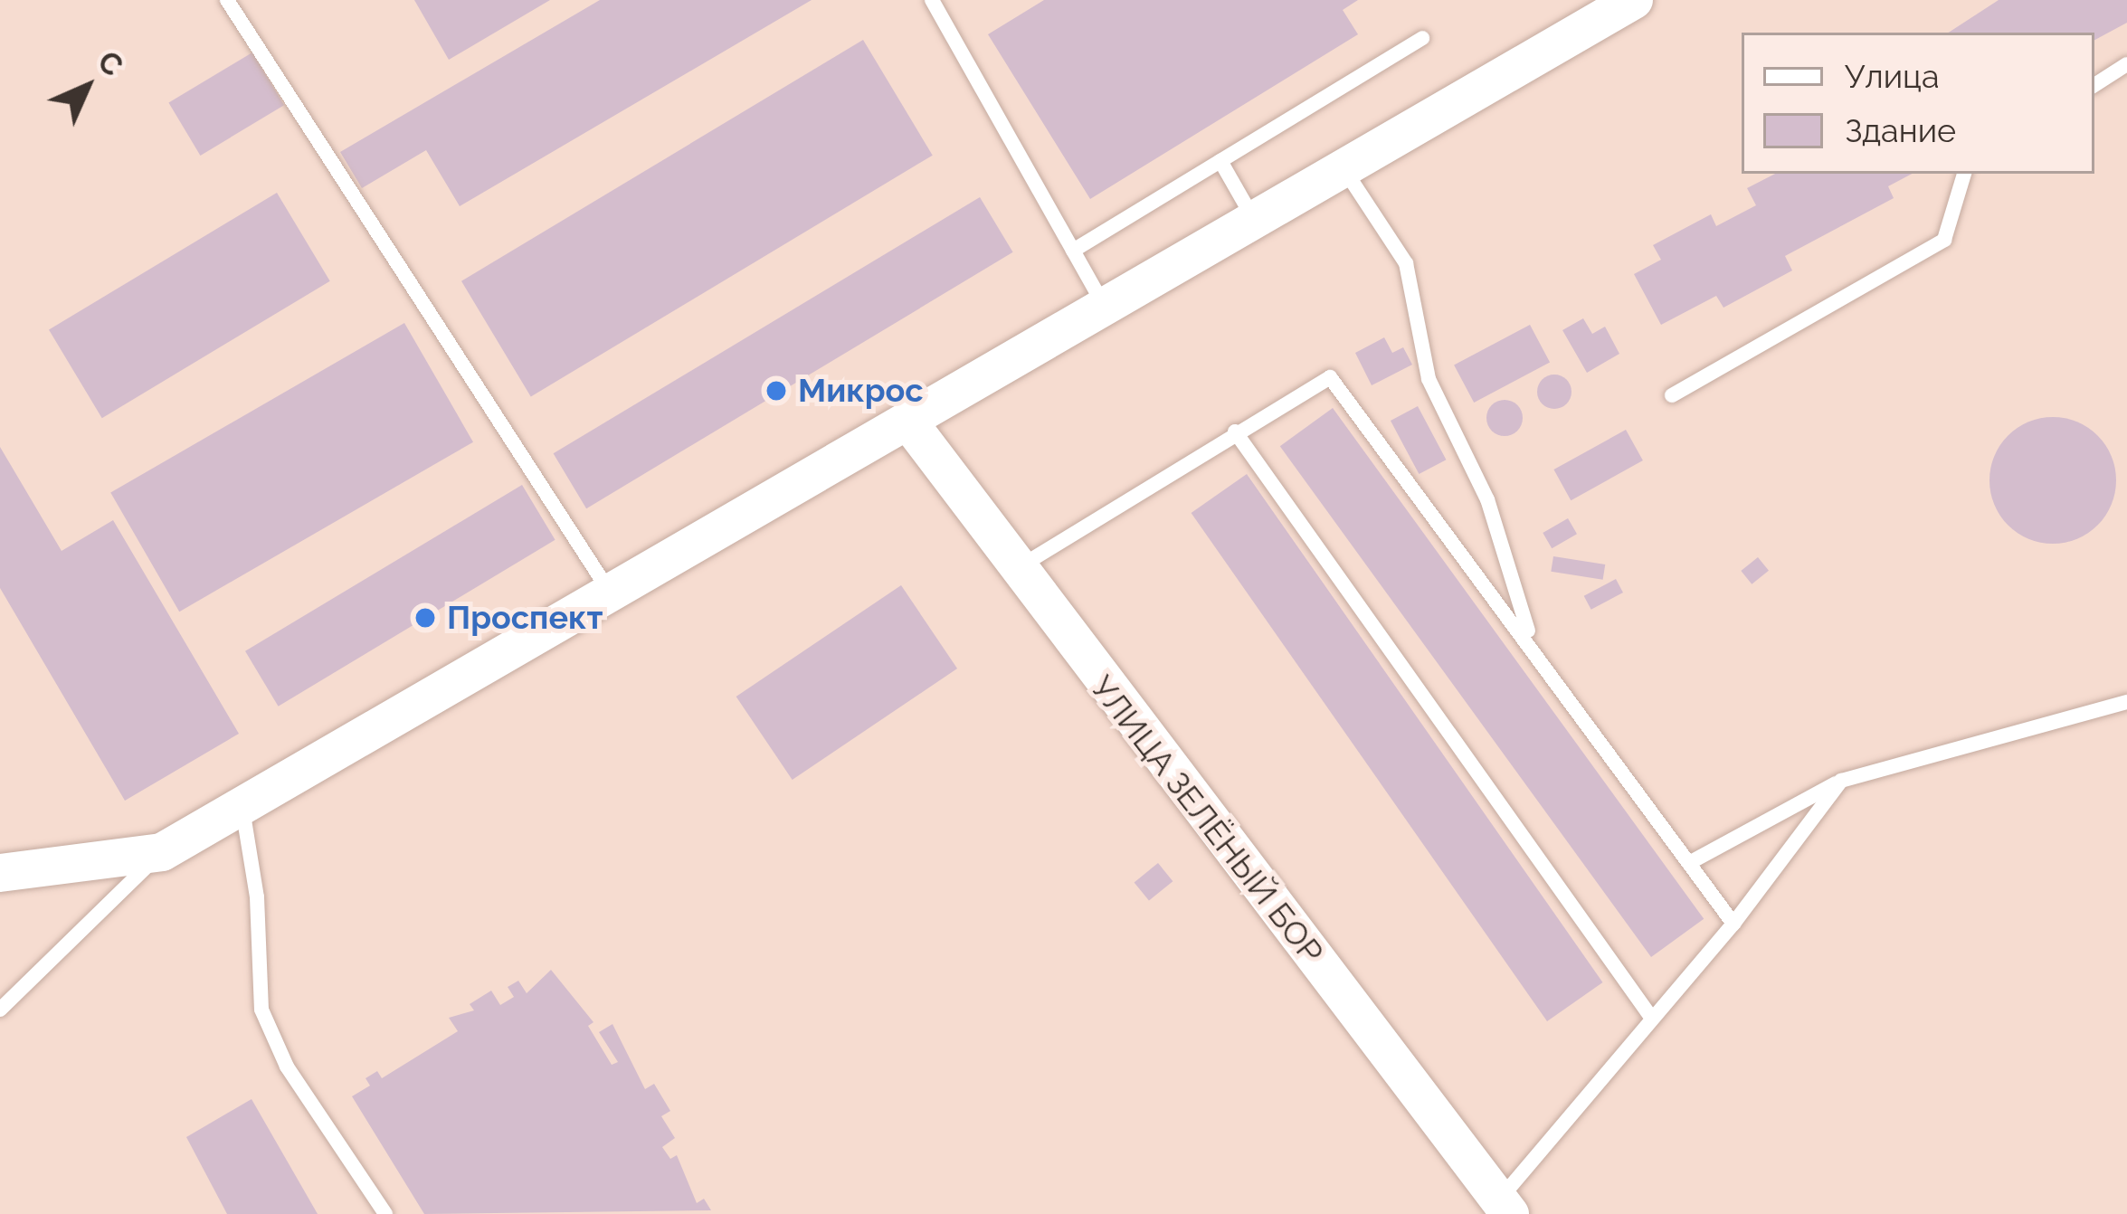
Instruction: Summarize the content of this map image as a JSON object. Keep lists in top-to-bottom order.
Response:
{
  "streets": {
    "street": ["УЛИЦА ЗЕЛЁНЫЙ БОР"]
  },
  "places": ["Микрос", "Проспект"],
  "legend": ["Улица", "Здание"],
  "north": "top right"
}
